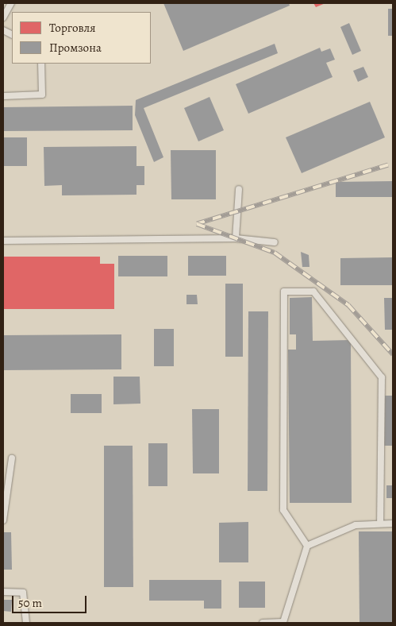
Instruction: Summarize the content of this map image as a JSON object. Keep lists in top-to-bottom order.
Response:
{
  "legend": ["Торговля", "Промзона"],
  "scale_bar": "50 m"
}
